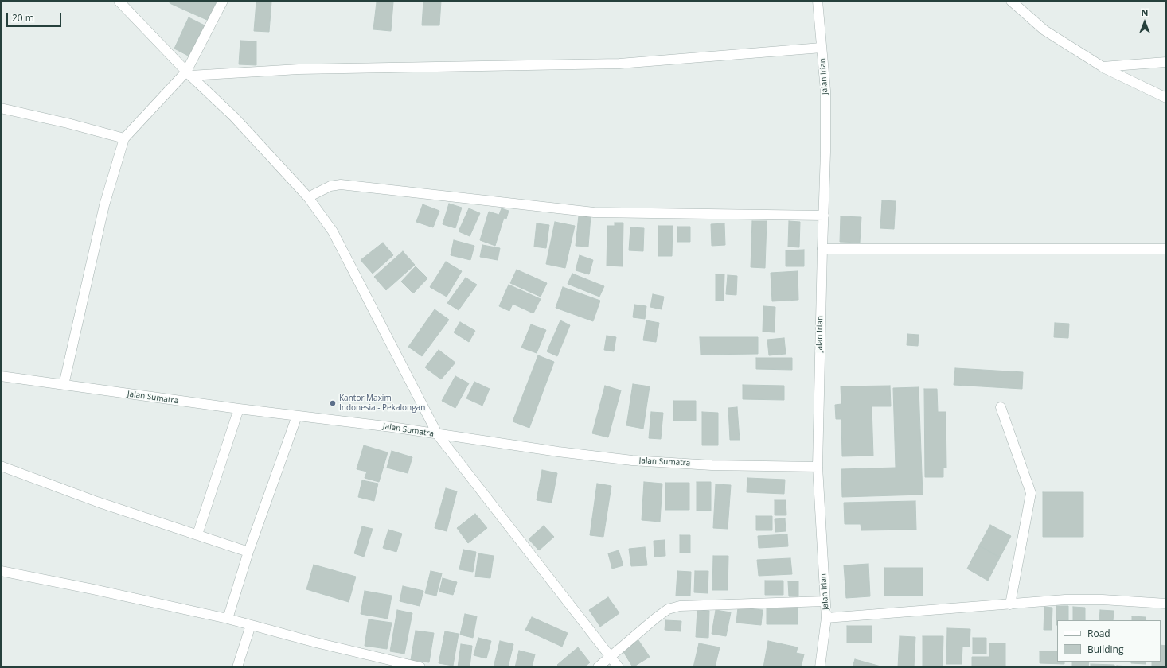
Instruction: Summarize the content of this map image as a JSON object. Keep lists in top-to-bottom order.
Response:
{
  "streets": {
    "street": ["Jalan Irian", "Jalan Sumatra"]
  },
  "crossings": [
    ["Jalan Irian", "Jalan Sumatra"]
  ],
  "places": ["Kantor Maxim Indonesia - Pekalongan"],
  "legend": ["Road", "Building"],
  "scale_bar": "20 m",
  "north": "top"
}
